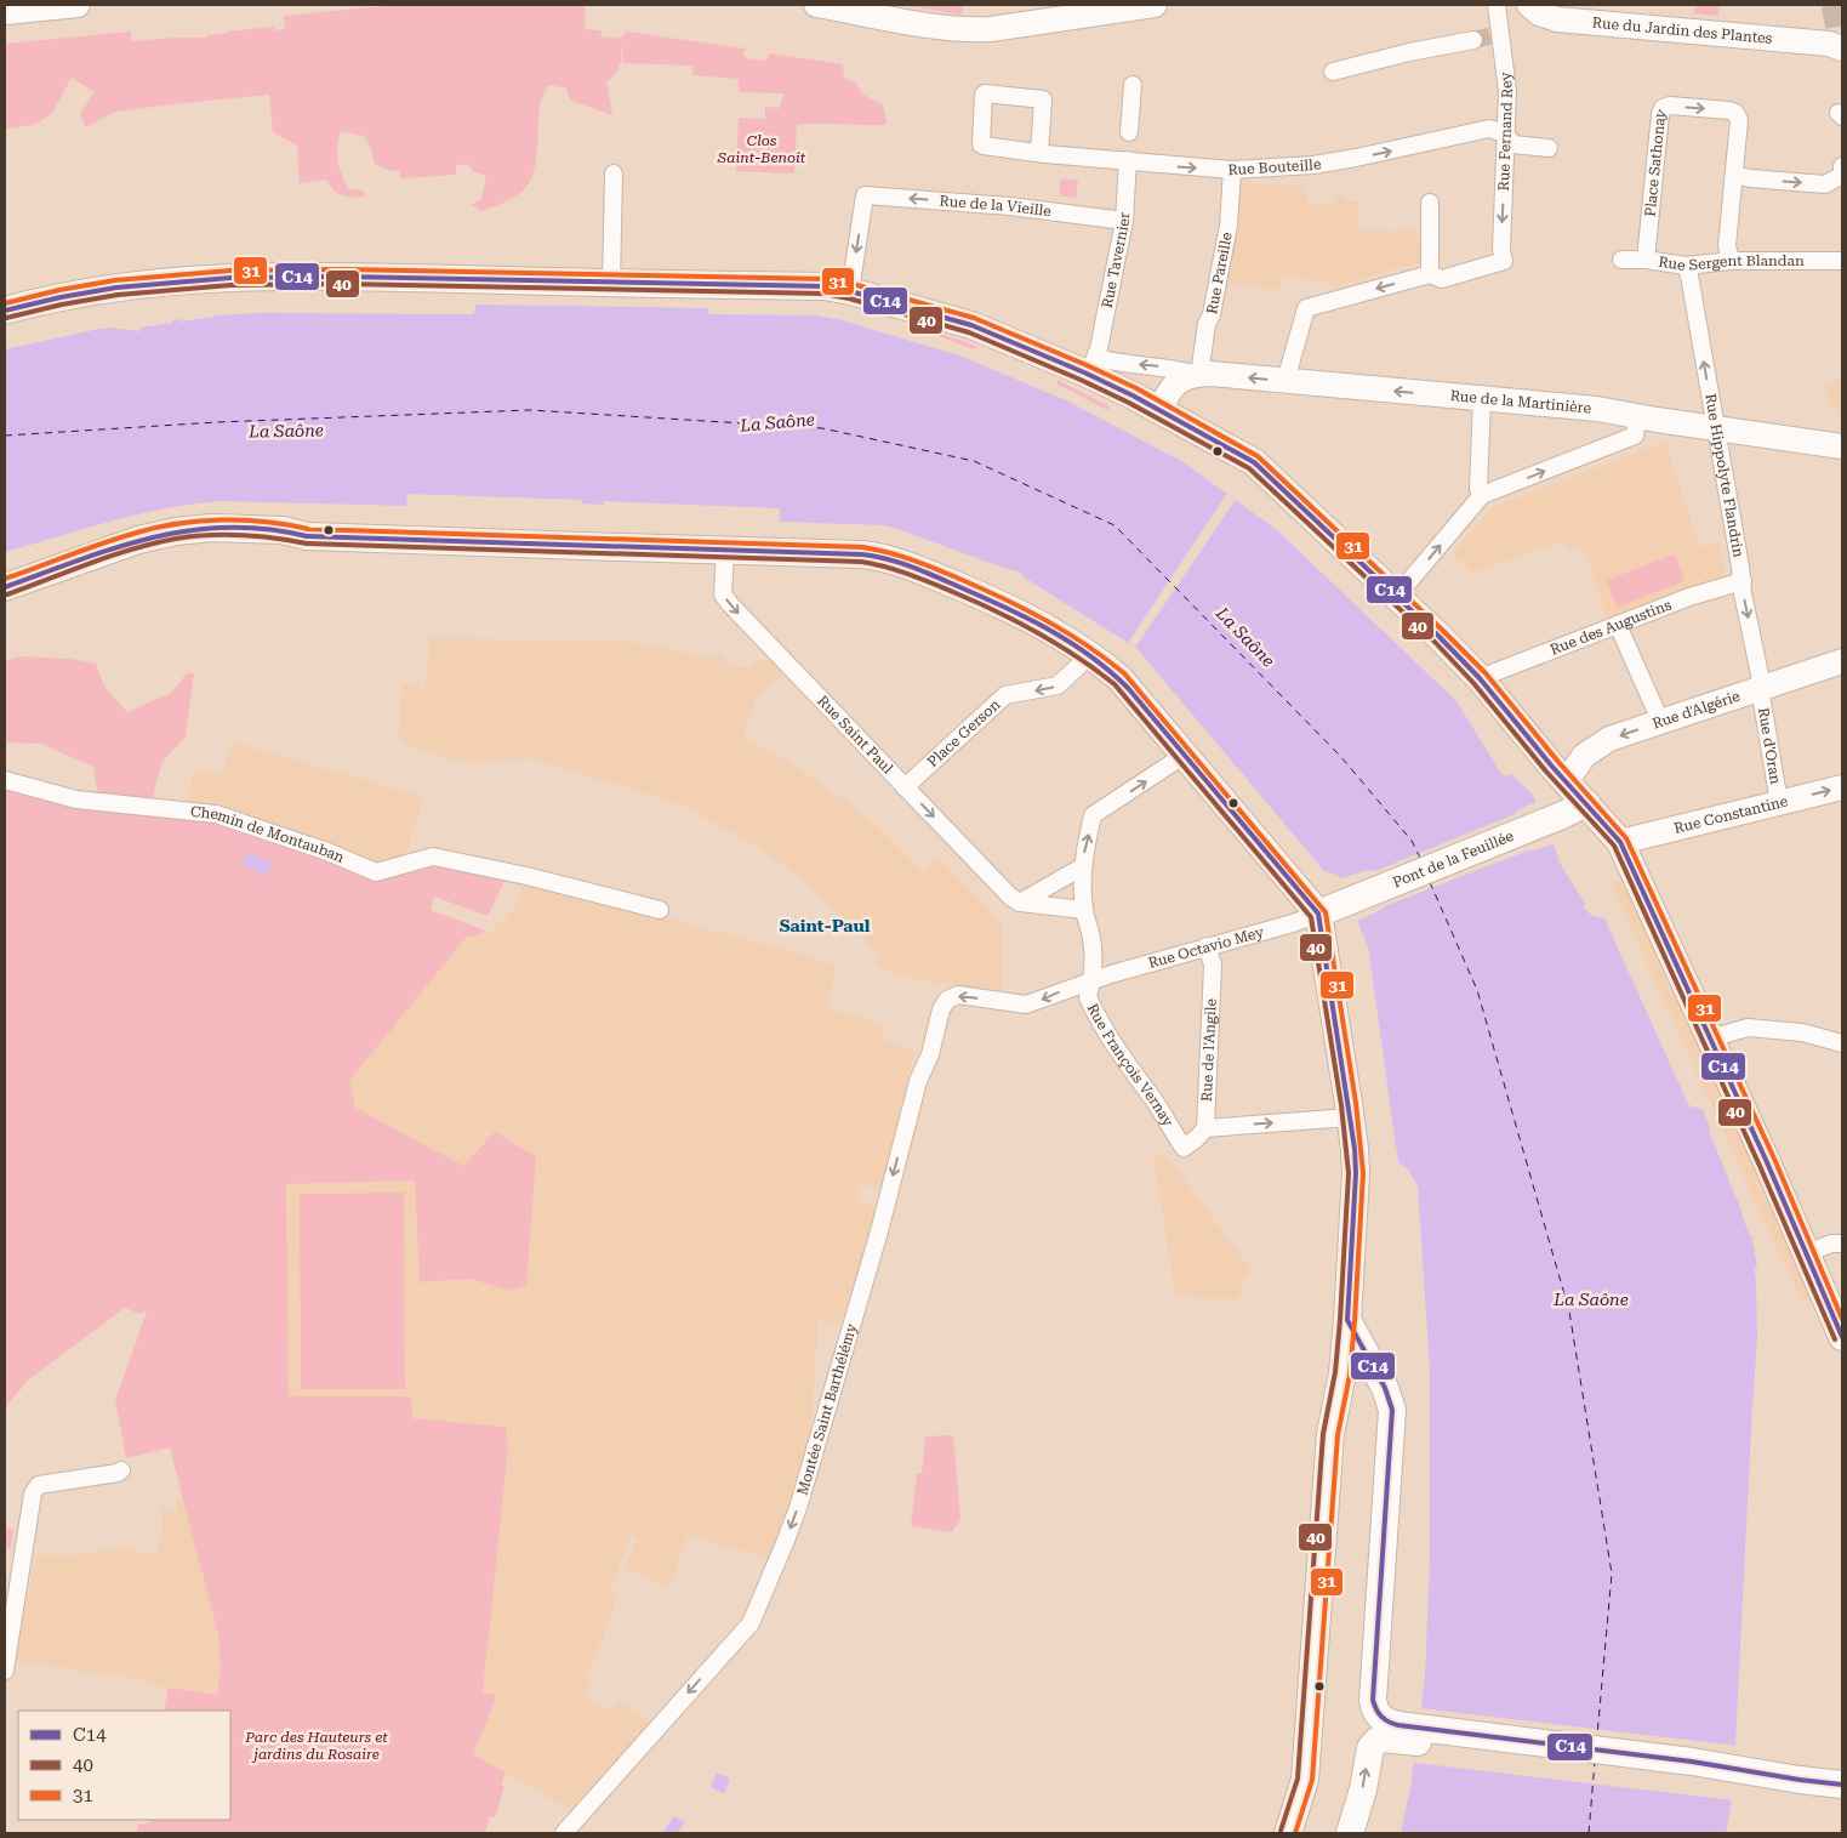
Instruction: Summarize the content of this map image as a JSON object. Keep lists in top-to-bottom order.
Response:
{
  "streets": {
    "main road": ["Pont de la Feuillée"],
    "street": [
      "Rue du Jardin des Plantes",
      "Rue Fernand Rey",
      "Place Sathonay",
      "Rue Bouteille",
      "Rue de la Vieille",
      "Rue Tavernier",
      "Rue Sergent Blandan",
      "Rue Pareille",
      "Rue de la Martinière",
      "Rue Hippolyte Flandrin",
      "Rue des Augustins",
      "Rue d'Algérie",
      "Place Gerson",
      "Rue Saint Paul",
      "Rue d'Oran",
      "Rue Constantine",
      "Chemin de Montauban",
      "Rue Octavio Mey",
      "Rue de l'Angile",
      "Rue François Vernay",
      "Montée Saint Barthélémy"
    ]
  },
  "crossings": [
    ["Rue Fernand Rey", "Rue Bouteille"],
    ["Place Sathonay", "Rue Sergent Blandan"],
    ["Rue Bouteille", "Rue Tavernier"],
    ["Rue Bouteille", "Rue Pareille"],
    ["Rue de la Vieille", "Rue Tavernier"],
    ["Rue Sergent Blandan", "Rue Hippolyte Flandrin"],
    ["Rue Pareille", "Rue de la Martinière"],
    ["Rue de la Martinière", "Rue Hippolyte Flandrin"],
    ["Rue Hippolyte Flandrin", "Rue des Augustins"],
    ["Rue Hippolyte Flandrin", "Rue d'Algérie"],
    ["Rue Hippolyte Flandrin", "Rue d'Oran"],
    ["Rue d'Algérie", "Rue d'Oran"],
    ["Place Gerson", "Rue Saint Paul"],
    ["Rue d'Oran", "Rue Constantine"],
    ["Pont de la Feuillée", "Rue Octavio Mey"],
    ["Rue Octavio Mey", "Rue de l'Angile"],
    ["Rue Octavio Mey", "Rue François Vernay"],
    ["Rue Octavio Mey", "Montée Saint Barthélémy"],
    ["Rue de l'Angile", "Rue François Vernay"]
  ],
  "one_way": [
    "Rue de la Martinière",
    "Rue d'Algérie",
    "Place Gerson",
    "Rue Saint Paul",
    "Montée Saint Barthélémy"
  ],
  "districts": ["Saint-Paul"],
  "water": ["La Saône"],
  "parks": ["Clos Saint-Benoît", "Parc des Hauteurs et jardins du Rosaire"],
  "lines": ["transit line 31", "transit line C14", "transit line 40"],
  "legend": ["C14", "40", "31"]
}
